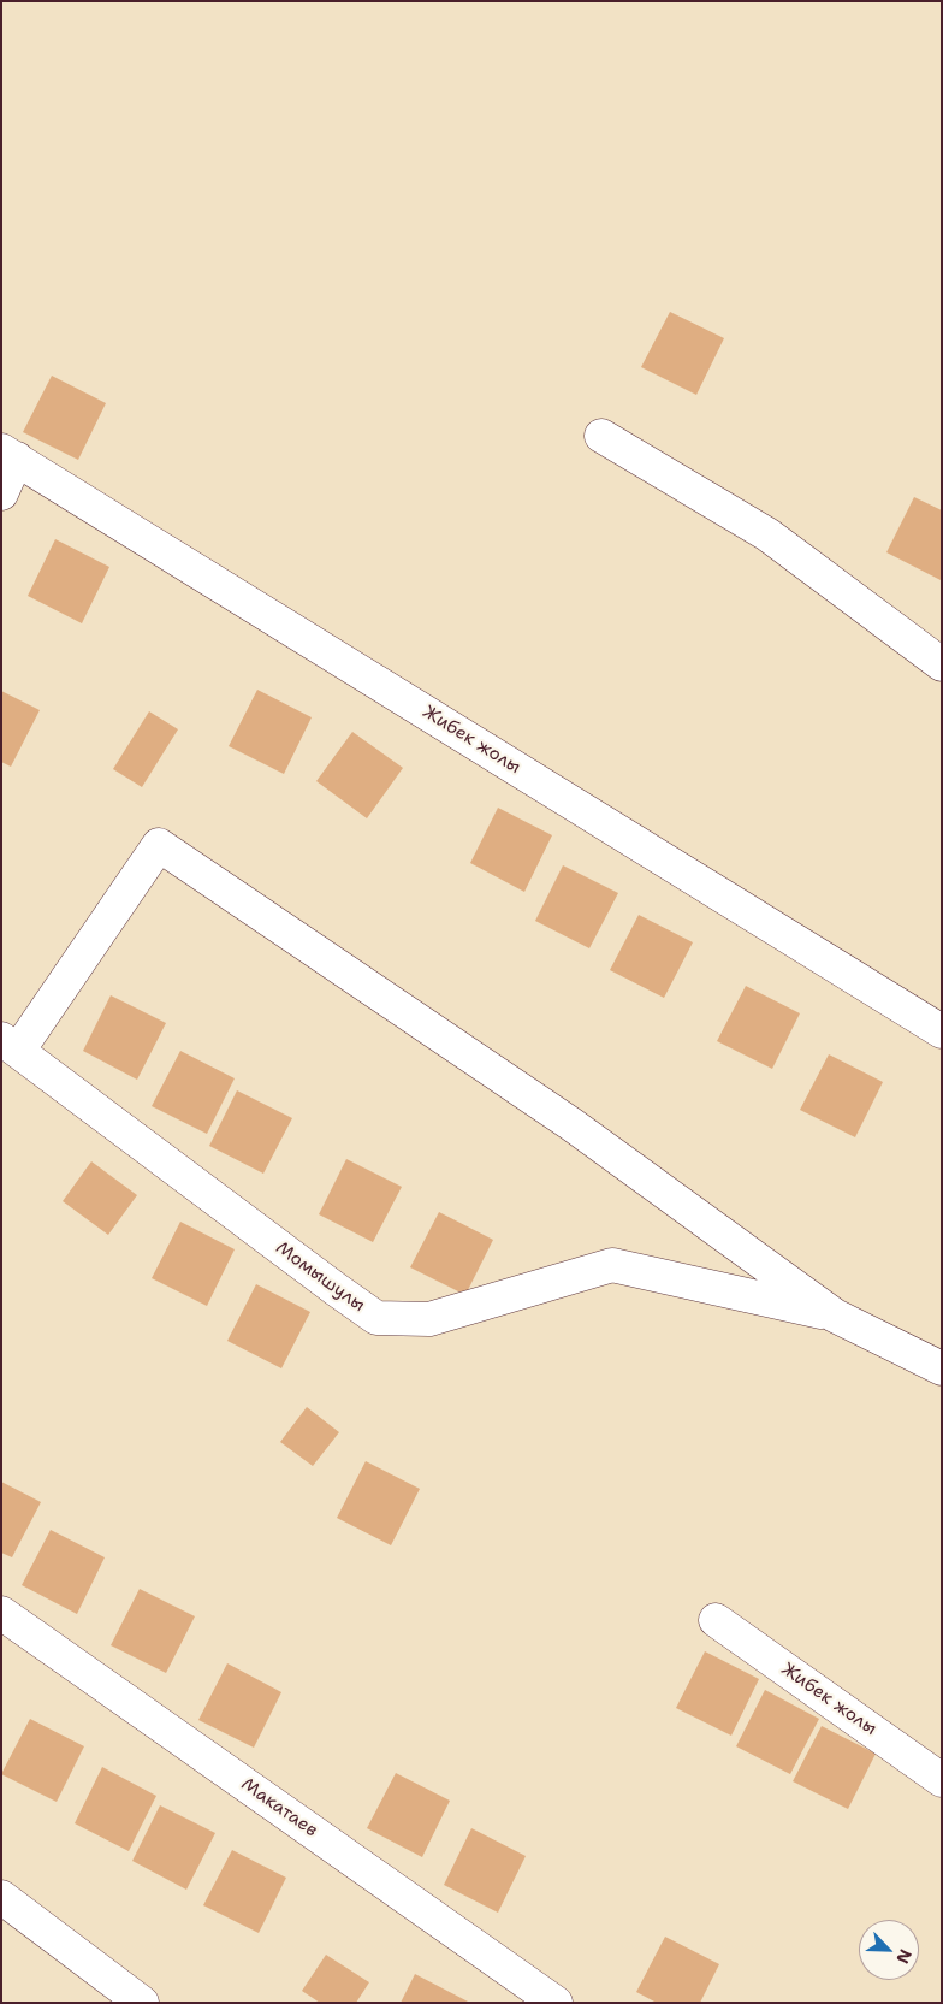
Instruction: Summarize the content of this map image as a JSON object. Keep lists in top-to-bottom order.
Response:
{
  "streets": {
    "street": ["Жибек жолы", "Момышулы", "Макатаев"]
  },
  "north": "bottom right"
}
